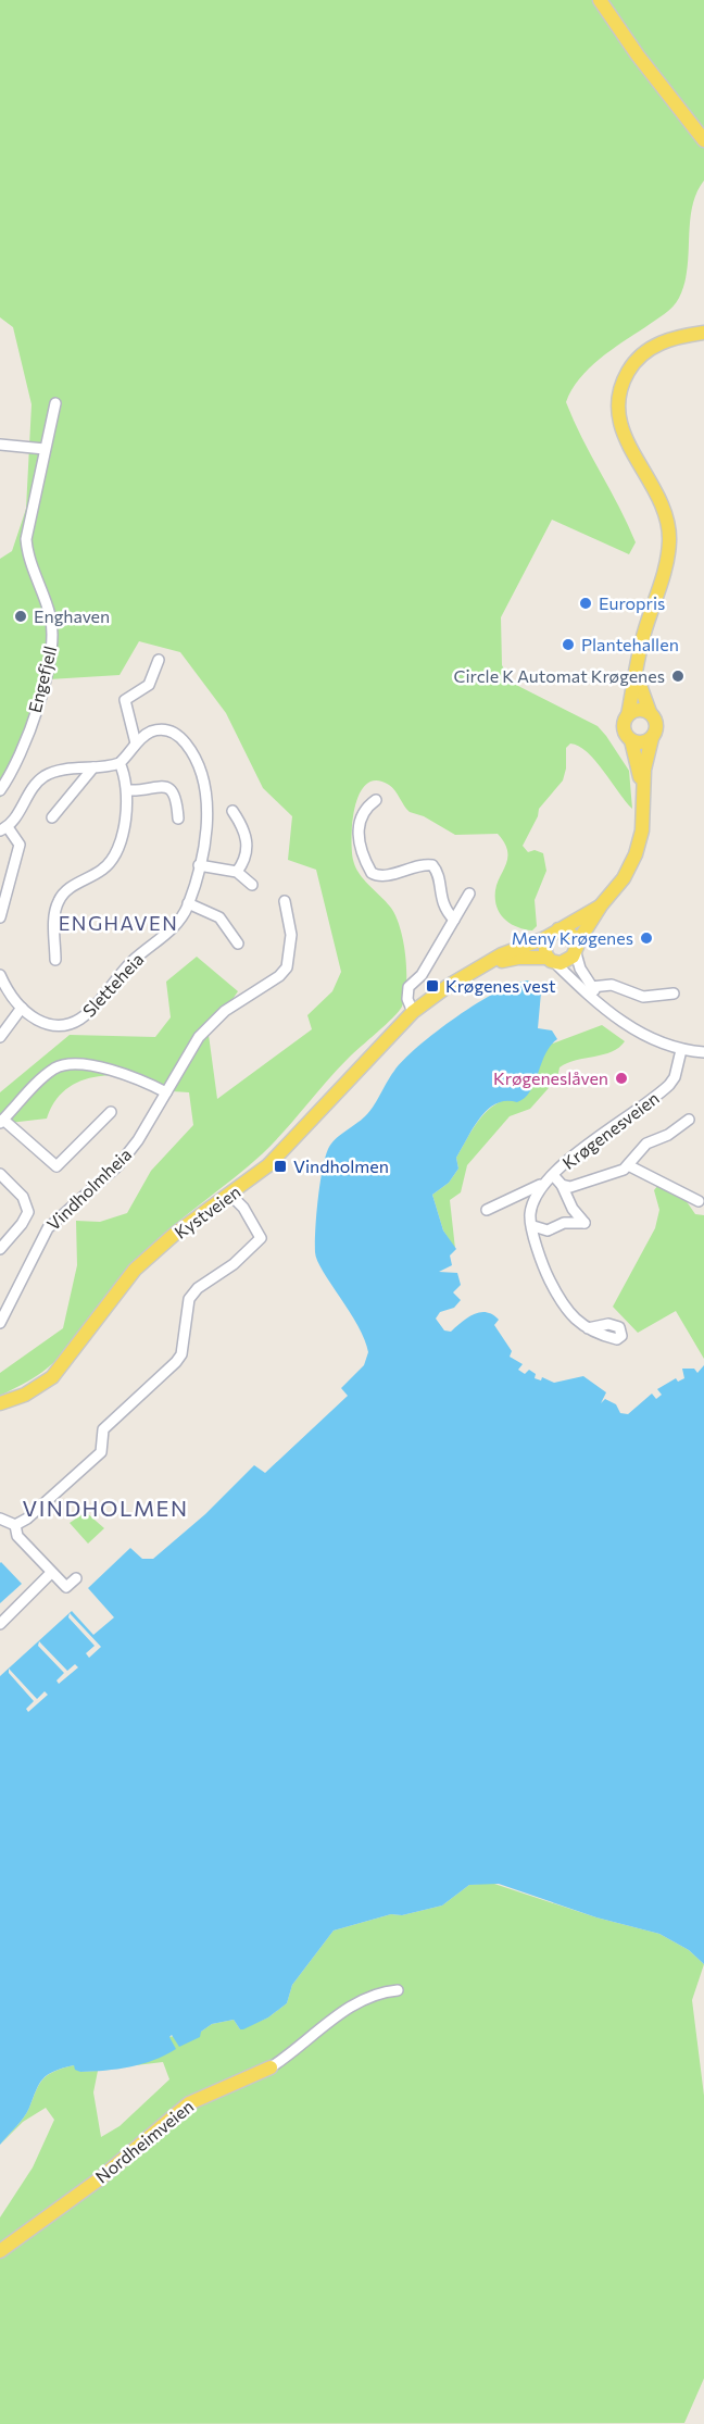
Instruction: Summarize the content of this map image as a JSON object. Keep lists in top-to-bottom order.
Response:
{
  "streets": {
    "main road": ["Kystveien", "Nordheimveien"],
    "street": [
      "Engefjell",
      "Sletteheia",
      "Krøgenesveien",
      "Vindholmheia"
    ]
  },
  "districts": ["ENGHAVEN", "VINDHOLMEN"],
  "places": {
    "other": [
      "Europris",
      "Enghaven",
      "Plantehallen",
      "Circle K Automat Krøgenes",
      "Meny Krøgenes",
      "Krøgeneslåven"
    ],
    "transit": ["Krøgenes vest", "Vindholmen"]
  }
}
